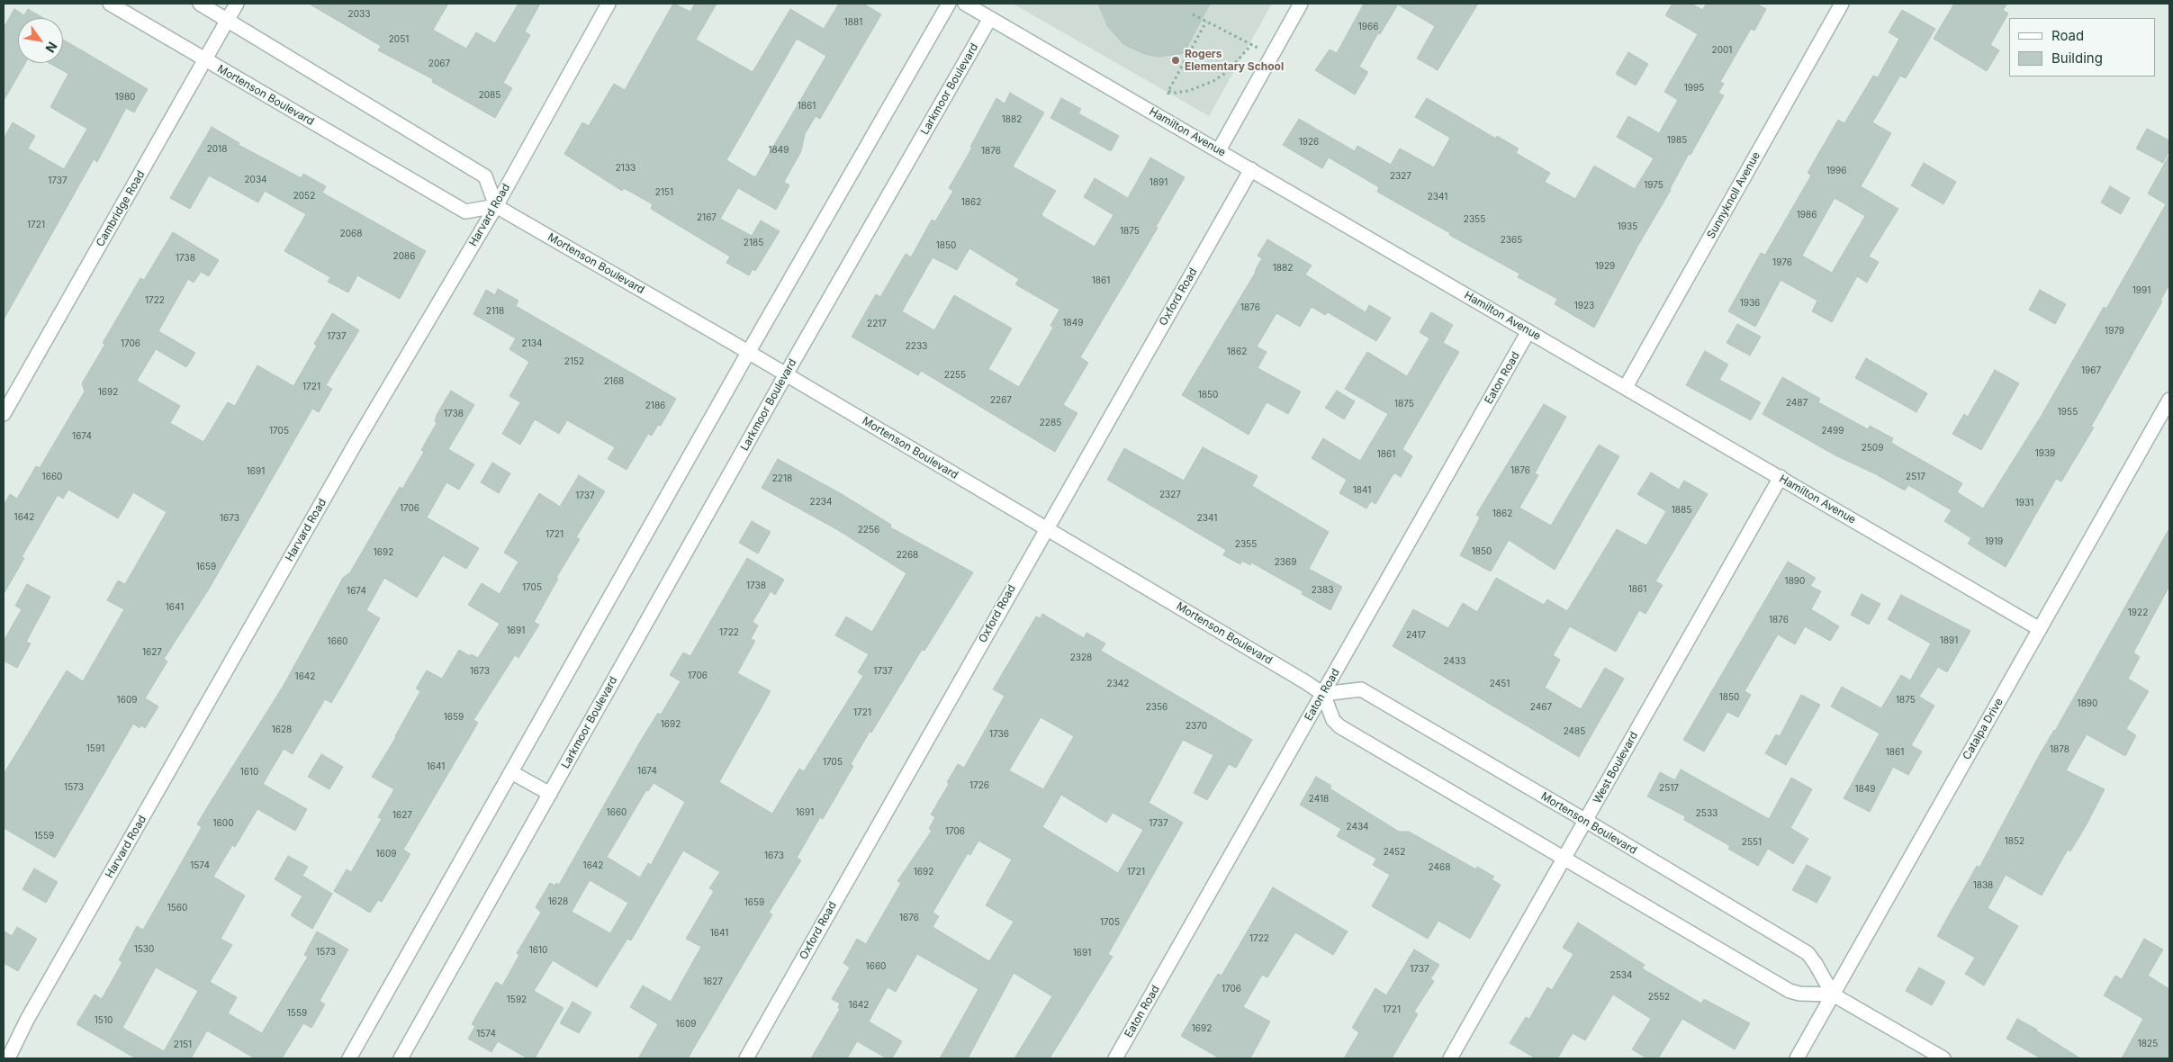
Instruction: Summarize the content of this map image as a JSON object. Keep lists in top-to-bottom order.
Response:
{
  "streets": {
    "street": [
      "Larkmoor Boulevard",
      "Mortenson Boulevard",
      "Hamilton Avenue",
      "Sunnyknoll Avenue",
      "Cambridge Road",
      "Harvard Road",
      "Oxford Road",
      "Eaton Road",
      "Catalpa Drive",
      "West Boulevard"
    ]
  },
  "crossings": [
    ["Larkmoor Boulevard", "Mortenson Boulevard"],
    ["Larkmoor Boulevard", "Hamilton Avenue"],
    ["Mortenson Boulevard", "Cambridge Road"],
    ["Mortenson Boulevard", "Harvard Road"],
    ["Mortenson Boulevard", "Oxford Road"],
    ["Mortenson Boulevard", "Eaton Road"],
    ["Mortenson Boulevard", "Catalpa Drive"],
    ["Mortenson Boulevard", "West Boulevard"],
    ["Hamilton Avenue", "Sunnyknoll Avenue"],
    ["Hamilton Avenue", "Oxford Road"],
    ["Hamilton Avenue", "Eaton Road"],
    ["Hamilton Avenue", "Catalpa Drive"],
    ["Hamilton Avenue", "West Boulevard"]
  ],
  "places": ["Rogers Elementary School"],
  "house_numbers": [
    "2033",
    "1881",
    "1966",
    "2051",
    "2001",
    "2067",
    "1995",
    "2085",
    "1980",
    "1861",
    "1882",
    "1985",
    "1926",
    "2018",
    "1849",
    "1876",
    "2133",
    "1996",
    "2327",
    "2034",
    "1737",
    "1891",
    "1975",
    "2151",
    "2052",
    "2341",
    "1862",
    "1986",
    "2167",
    "2355",
    "1721",
    "1935",
    "1875",
    "2068",
    "2365",
    "2185",
    "1850",
    "2086",
    "1738",
    "1976",
    "1929",
    "1882",
    "1861",
    "1991",
    "1722",
    "1936",
    "1923",
    "1876",
    "2118",
    "1849",
    "2217",
    "1979",
    "1737",
    "1706",
    "2134",
    "2233",
    "1862",
    "2152",
    "1967",
    "2255",
    "2168",
    "1721",
    "1692",
    "1850",
    "2267",
    "2487",
    "1875",
    "2186",
    "1955",
    "1738",
    "2285",
    "1705",
    "2499",
    "1674",
    "2509",
    "1939",
    "1861",
    "1876",
    "1691",
    "1660",
    "2517",
    "2218",
    "1841",
    "2327",
    "1737",
    "2234",
    "1931",
    "1706",
    "1885",
    "1862",
    "1642",
    "1673",
    "2341",
    "2256",
    "1721",
    "1919",
    "2355",
    "1850",
    "1692",
    "2268",
    "2369",
    "1659",
    "1890",
    "1738",
    "1705",
    "1861",
    "2383",
    "1674",
    "1641",
    "1922",
    "1876",
    "1691",
    "1722",
    "2417",
    "1891",
    "1660",
    "1627",
    "2328",
    "2433",
    "1673",
    "1737",
    "1706",
    "1642",
    "2342",
    "2451",
    "1850",
    "1609",
    "1875",
    "1890",
    "2356",
    "2467",
    "1721",
    "1659",
    "1692",
    "2370",
    "1628",
    "2485",
    "1736",
    "1591",
    "1878",
    "1861",
    "1705",
    "1641",
    "1674",
    "1610",
    "1726",
    "1573",
    "2517",
    "1849",
    "2418",
    "1660",
    "1691",
    "2533",
    "1627",
    "1600",
    "1737",
    "2434",
    "1706",
    "1559",
    "1852",
    "2551",
    "2452",
    "1609",
    "1673",
    "1574",
    "1642",
    "2468",
    "1692",
    "1721",
    "1838",
    "1628",
    "1659",
    "1560",
    "1676",
    "1705",
    "1641",
    "1722",
    "1530",
    "1610",
    "1573",
    "1691",
    "1660",
    "1737",
    "2534",
    "1627",
    "1706",
    "2552",
    "1592",
    "1642",
    "1721",
    "1559",
    "1510",
    "1609",
    "1692",
    "1574",
    "1825",
    "2151"
  ],
  "legend": ["Road", "Building"],
  "north": "bottom right"
}
